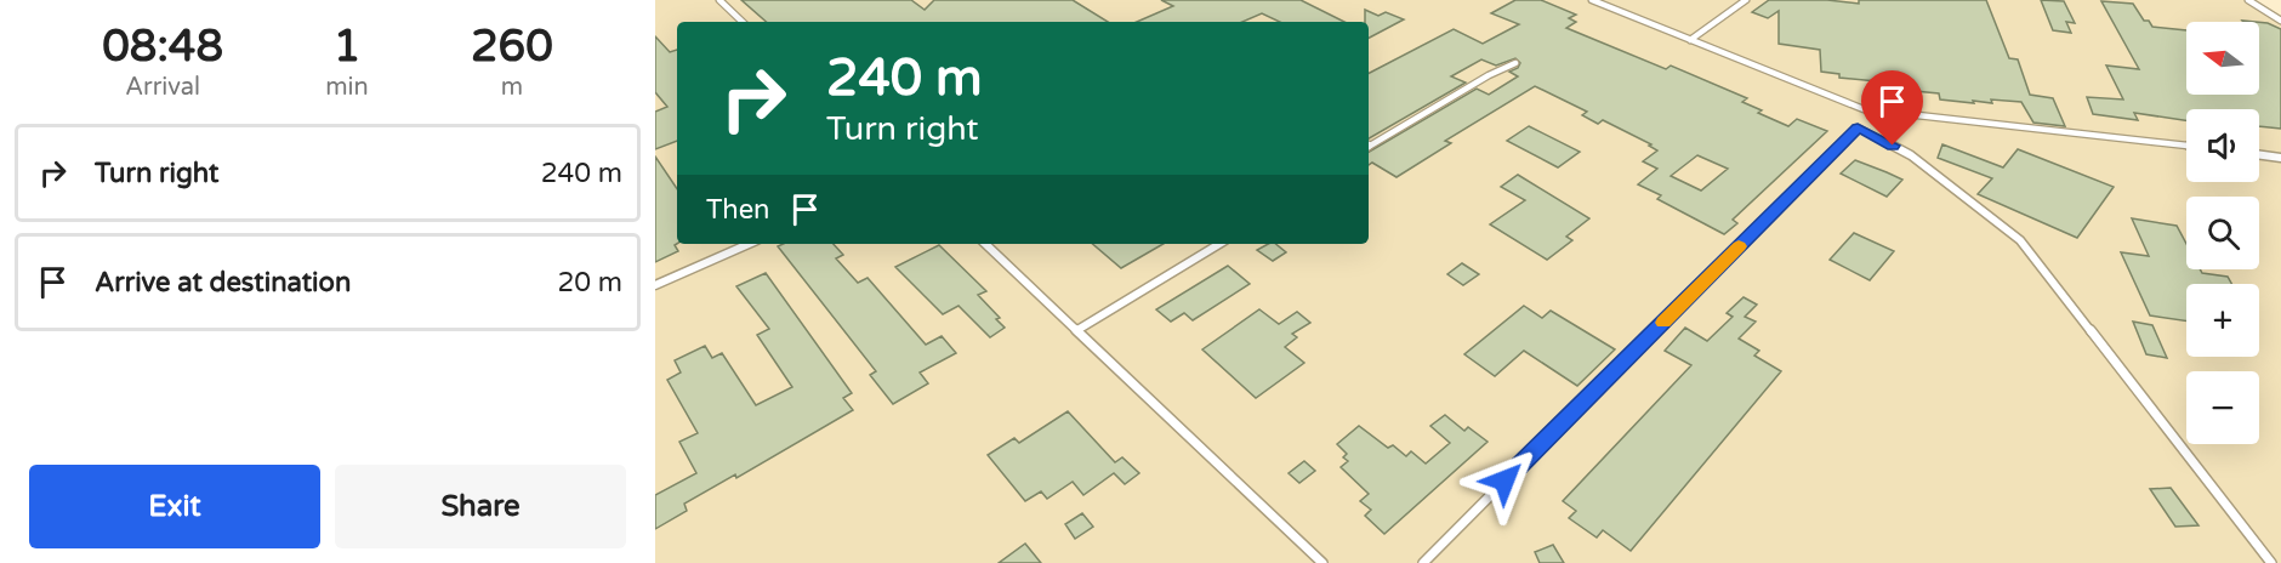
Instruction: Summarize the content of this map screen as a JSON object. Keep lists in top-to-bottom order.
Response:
{
  "north": "left",
  "page": {
    "eta": [
      "08:48",
      "Arrival",
      "1",
      "min",
      "260",
      "m"
    ],
    "map_buttons": ["+", "−"],
    "turn": ["240 m", "Turn right"],
    "list": [
      {
        "name": "Turn right",
        "value": "240 m"
      },
      {
        "name": "Arrive at destination",
        "value": "20 m"
      }
    ],
    "then": "Then",
    "buttons": ["Exit", "Share"]
  }
}
